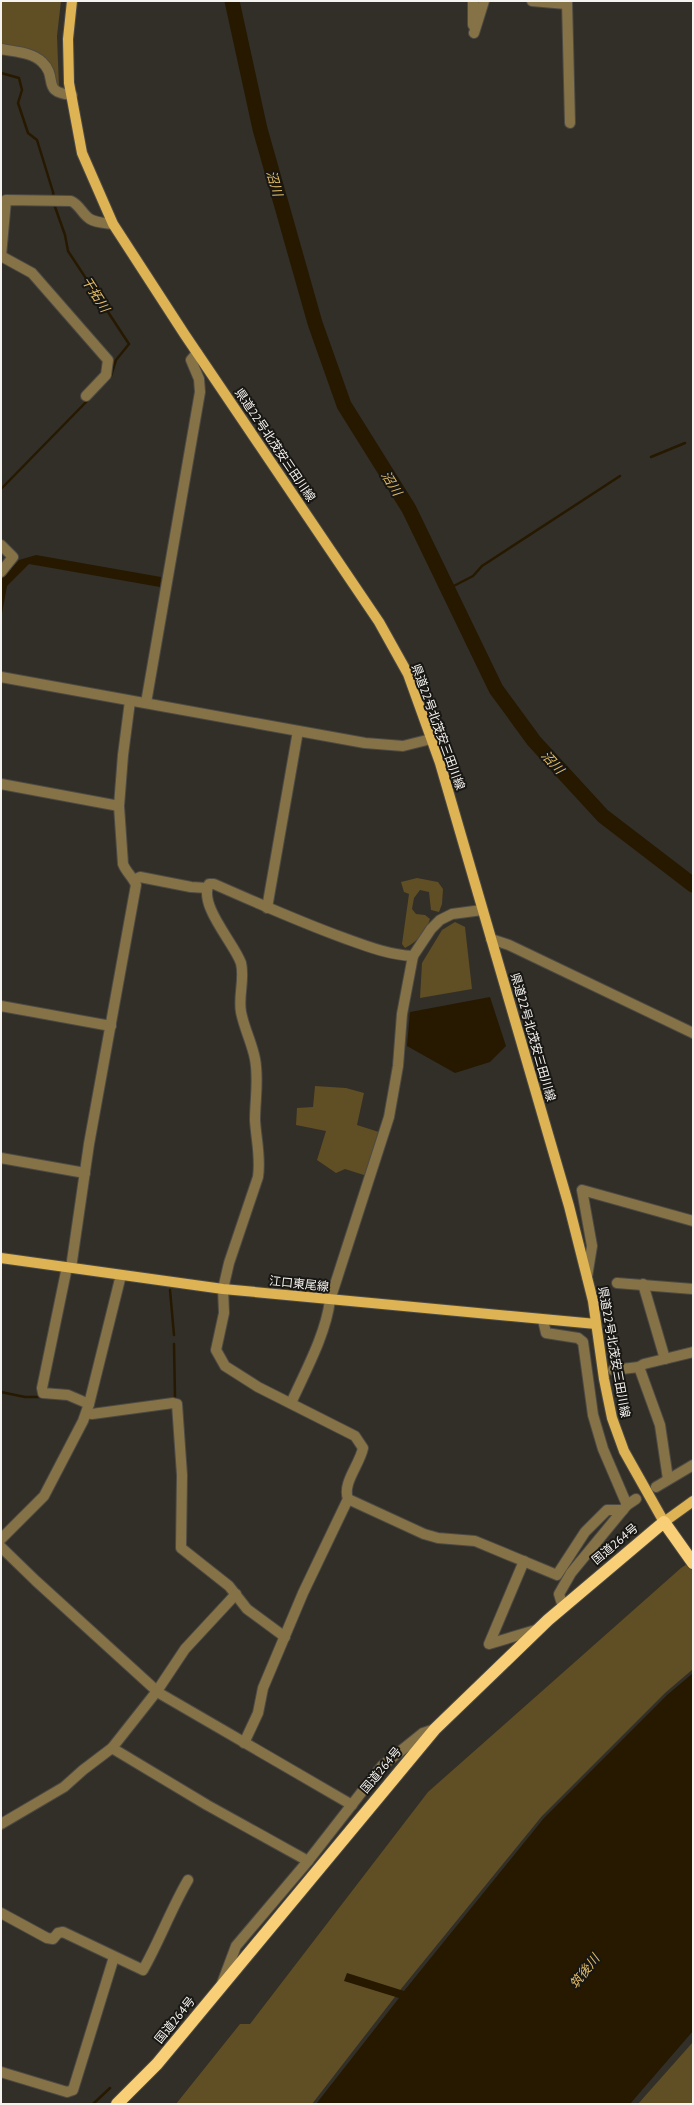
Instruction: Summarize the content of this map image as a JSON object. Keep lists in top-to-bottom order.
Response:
{
  "streets": {
    "highway": ["国道264号"],
    "main road": ["県道22号北茂安三田川線", "江口東尾線"]
  },
  "crossings": [
    ["県道22号北茂安三田川線", "江口東尾線"],
    ["県道22号北茂安三田川線", "国道264号"]
  ],
  "water": ["沼川", "干拓川", "筑後川"]
}
